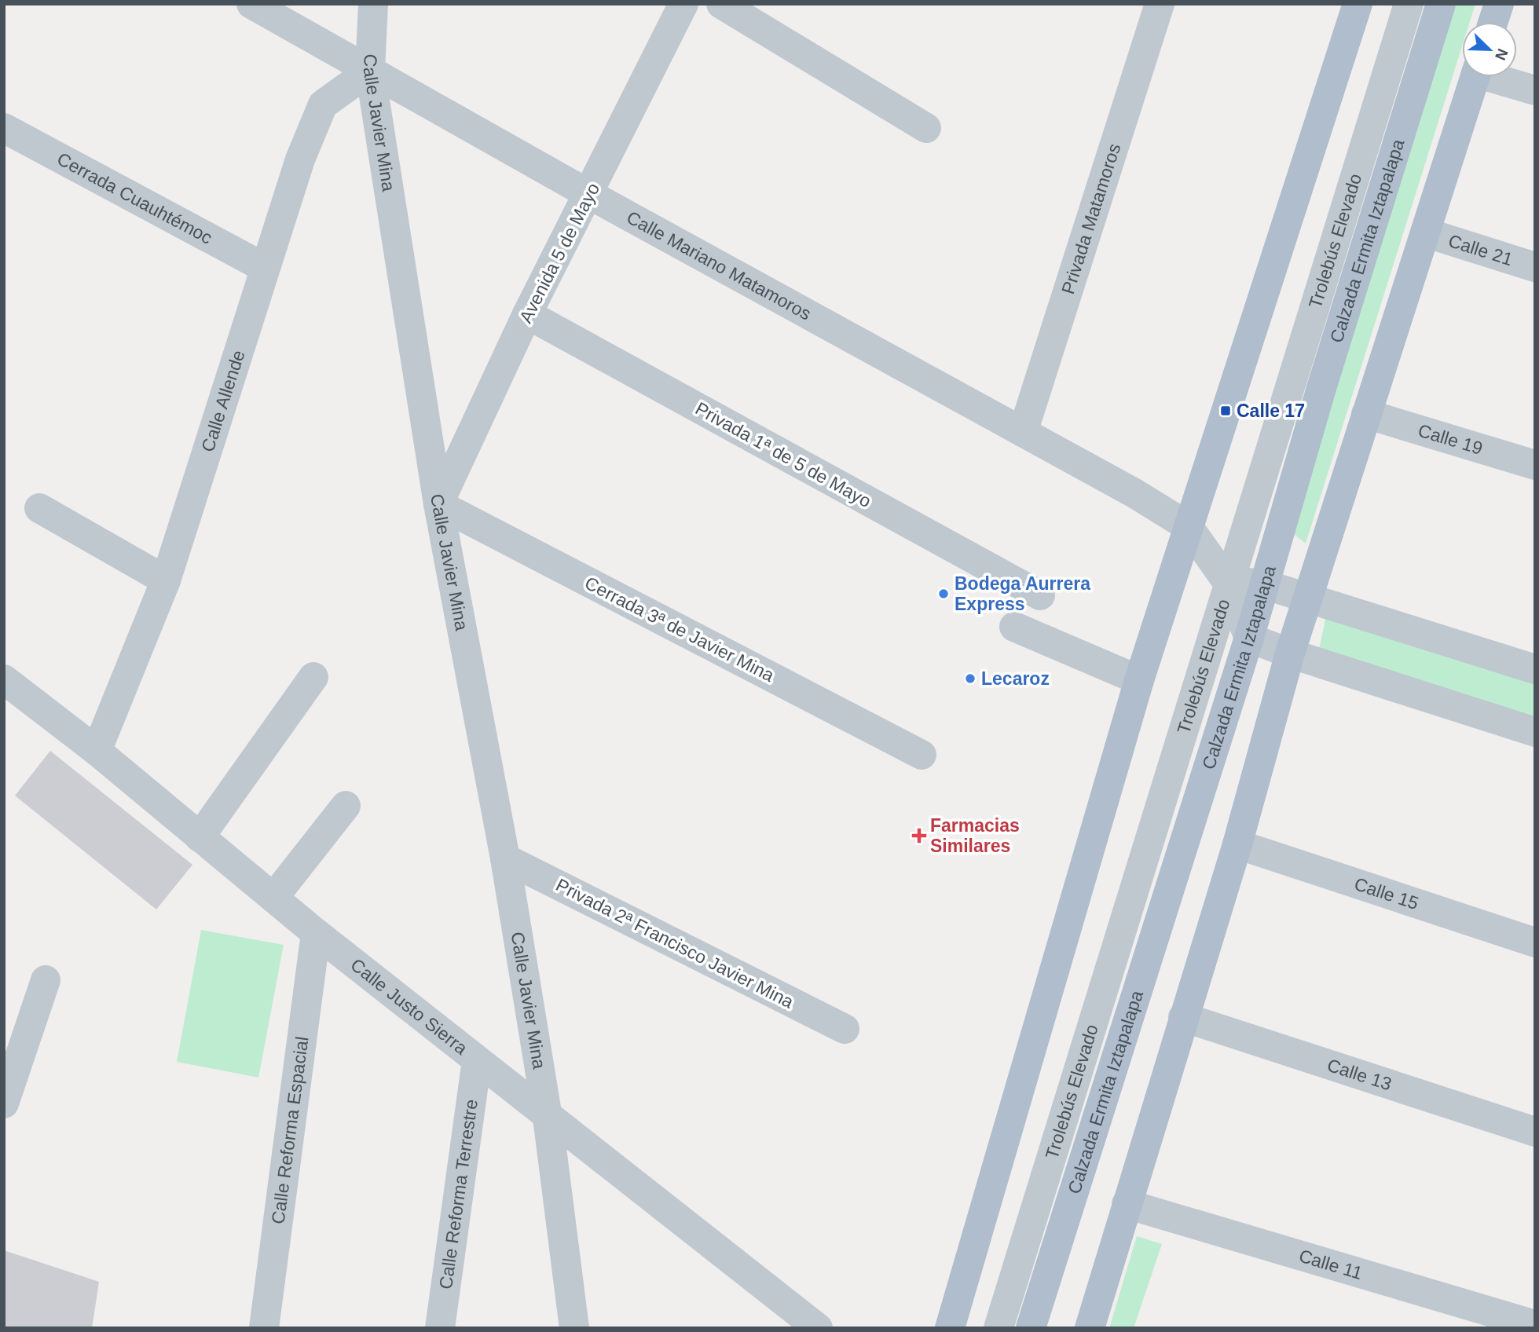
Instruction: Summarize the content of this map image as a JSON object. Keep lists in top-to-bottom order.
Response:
{
  "streets": {
    "main road": ["Calzada Ermita Iztapalapa"],
    "street": [
      "Calle Javier Mina",
      "Cerrada Cuauhtémoc",
      "Privada Matamoros",
      "Trolebús Elevado",
      "Calle 21",
      "Avenida 5 de Mayo",
      "Calle Mariano Matamoros",
      "Calle Allende",
      "Calle 19",
      "Privada 1ª de 5 de Mayo",
      "Cerrada 3ª de Javier Mina",
      "Calle 15",
      "Privada 2ª Francisco Javier Mina",
      "Calle Justo Sierra",
      "Calle 13",
      "Calle Reforma Espacial",
      "Calle Reforma Terrestre",
      "Calle 11"
    ]
  },
  "crossings": [
    ["Calle Javier Mina", "Avenida 5 de Mayo"],
    ["Calle Javier Mina", "Calle Mariano Matamoros"],
    ["Calle Javier Mina", "Calle Allende"],
    ["Calle Javier Mina", "Cerrada 3ª de Javier Mina"],
    ["Calle Javier Mina", "Privada 2ª Francisco Javier Mina"],
    ["Calle Javier Mina", "Calle Justo Sierra"],
    ["Cerrada Cuauhtémoc", "Calle Allende"],
    ["Privada Matamoros", "Calle Mariano Matamoros"],
    ["Avenida 5 de Mayo", "Calle Mariano Matamoros"],
    ["Avenida 5 de Mayo", "Privada 1ª de 5 de Mayo"],
    ["Avenida 5 de Mayo", "Cerrada 3ª de Javier Mina"],
    ["Calle Mariano Matamoros", "Calle Allende"],
    ["Calle Allende", "Calle Justo Sierra"],
    ["Calle Justo Sierra", "Calle Reforma Espacial"],
    ["Calle Justo Sierra", "Calle Reforma Terrestre"]
  ],
  "places": {
    "transit": ["Calle 17"],
    "other": ["Bodega Aurrera Express", "Lecaroz"],
    "health": ["Farmacias Similares"]
  },
  "north": "bottom right"
}
